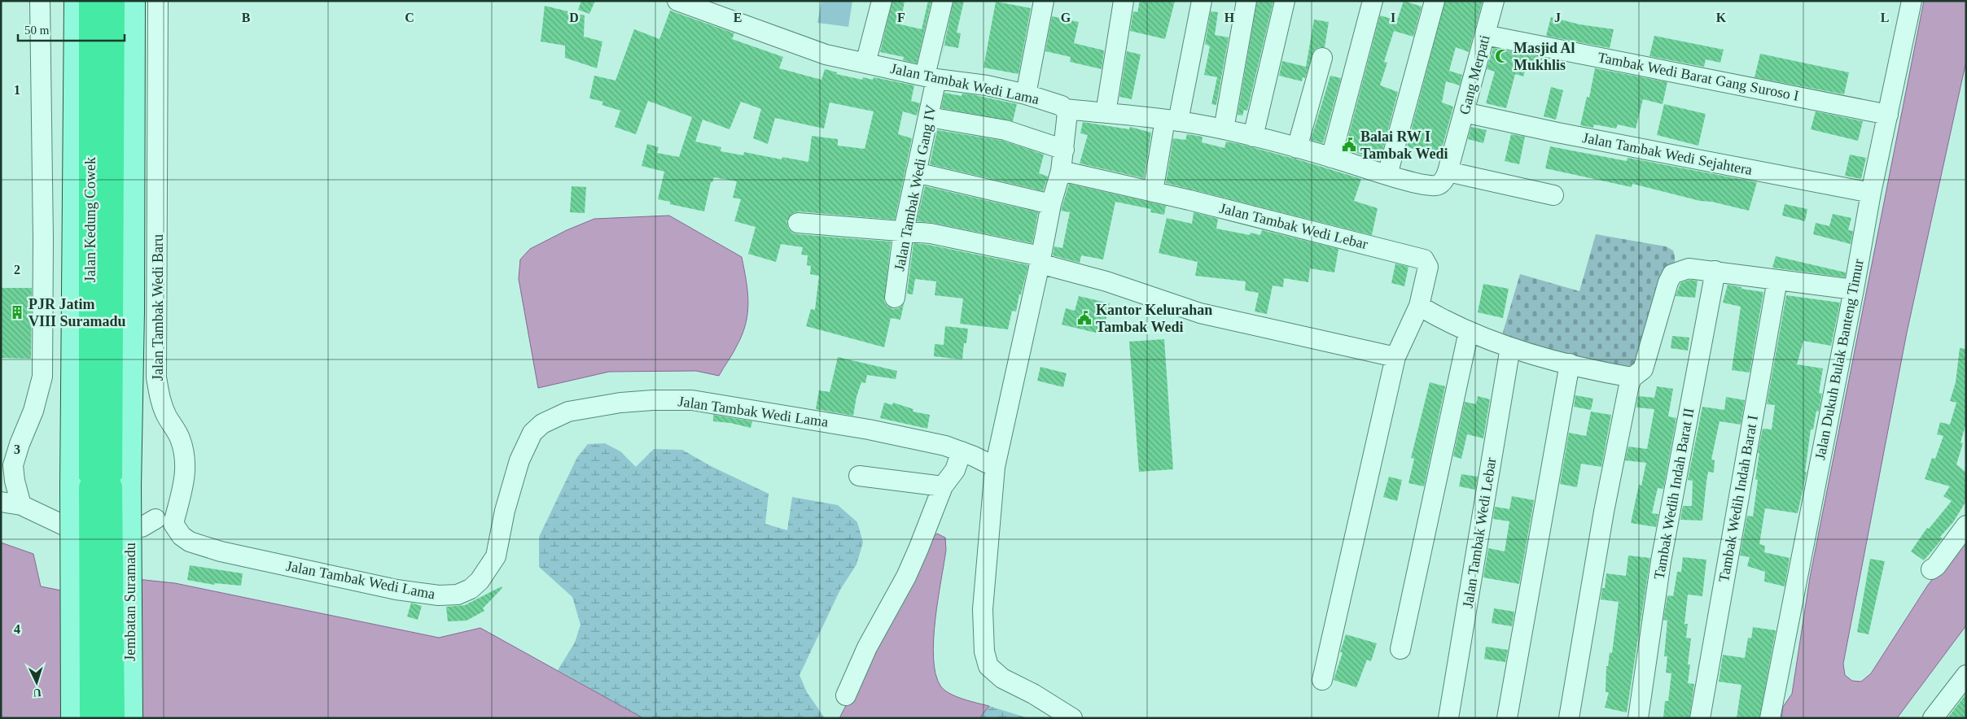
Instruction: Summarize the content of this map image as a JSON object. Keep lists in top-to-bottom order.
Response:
{
  "streets": {
    "highway": ["Jalan Kedung Cowek", "Jembatan Suramadu"],
    "street": [
      "Gang Merpati",
      "Tambak Wedi Barat Gang Suroso I",
      "Jalan Tambak Wedi Lama",
      "Jalan Tambak Wedi Sejahtera",
      "Jalan Tambak Wedi Gang IV",
      "Jalan Tambak Wedi Lebar",
      "Jalan Tambak Wedi Baru",
      "Jalan Dukuh Bulak Banteng Timur",
      "Tambak Wedih Indah Barat II",
      "Tambak Wedih Indah Barat I"
    ]
  },
  "crossings": [
    ["Gang Merpati", "Tambak Wedi Barat Gang Suroso I"],
    ["Gang Merpati", "Jalan Tambak Wedi Lama"],
    ["Gang Merpati", "Jalan Tambak Wedi Sejahtera"],
    ["Tambak Wedi Barat Gang Suroso I", "Jalan Dukuh Bulak Banteng Timur"],
    ["Jalan Tambak Wedi Lama", "Jalan Tambak Wedi Gang IV"],
    ["Jalan Tambak Wedi Lama", "Jalan Tambak Wedi Baru"],
    ["Jalan Tambak Wedi Sejahtera", "Jalan Dukuh Bulak Banteng Timur"],
    ["Jalan Kedung Cowek", "Jembatan Suramadu"]
  ],
  "places": {
    "mosque": ["Masjid Al Mukhlis"],
    "public building": ["Balai RW I Tambak Wedi", "Kantor Kelurahan Tambak Wedi"],
    "building": ["PJR Jatim VIII Suramadu"]
  },
  "scale_bar": "50 m",
  "north": "bottom",
  "grid": {
    "columns": [
      "B",
      "C",
      "D",
      "E",
      "F",
      "G",
      "H",
      "I",
      "J",
      "K",
      "L"
    ],
    "rows": [
      "1",
      "2",
      "3",
      "4"
    ]
  }
}
